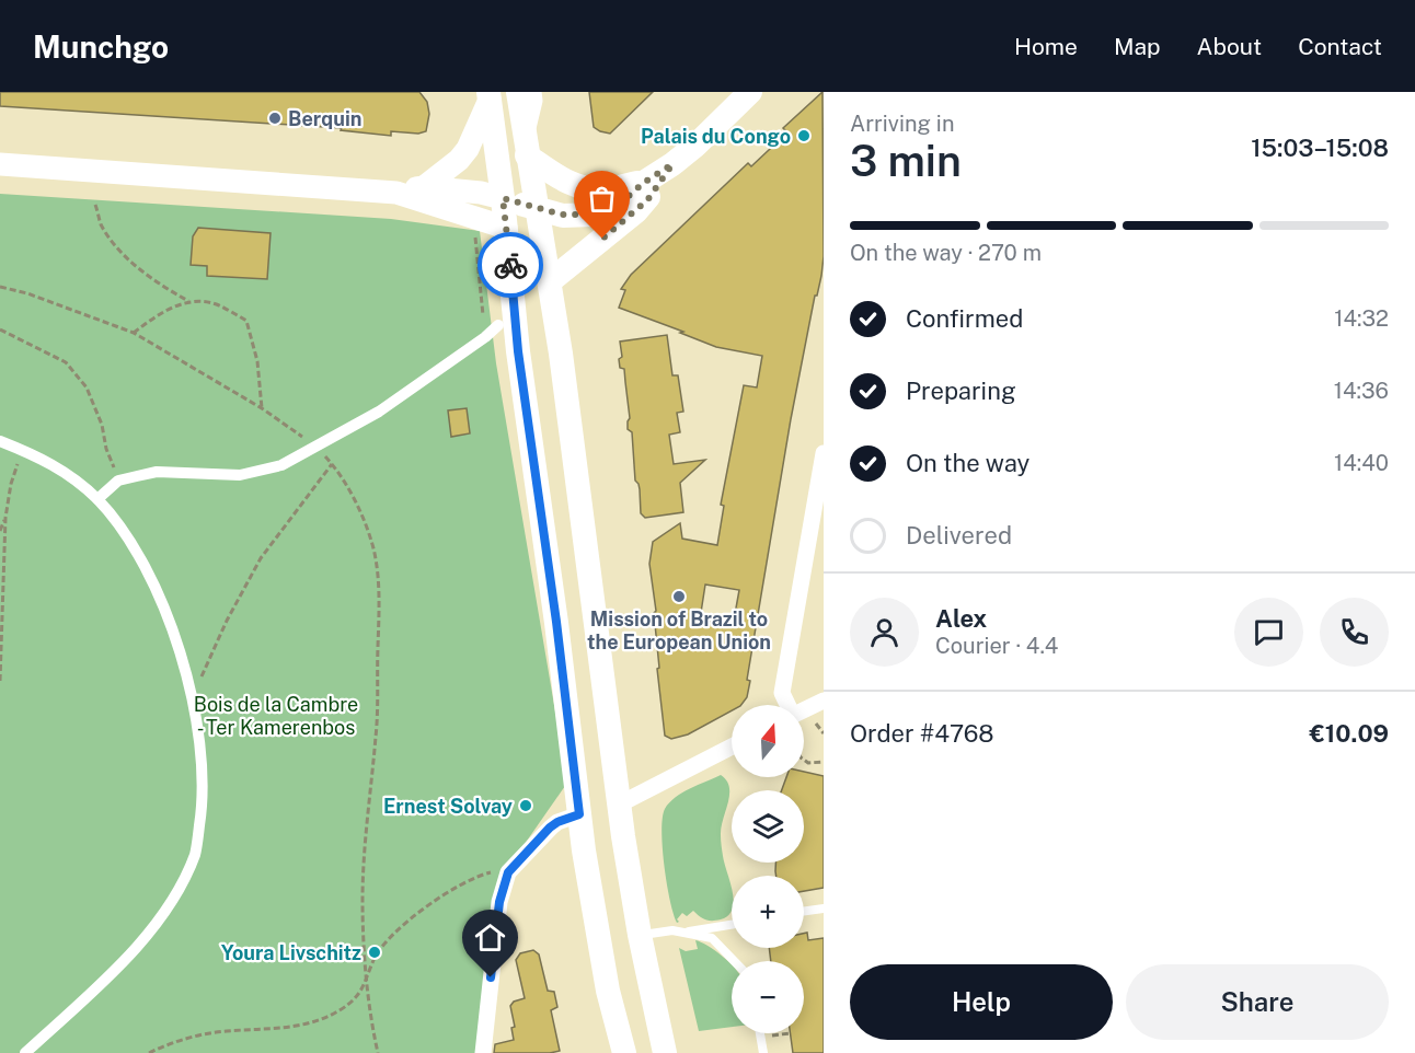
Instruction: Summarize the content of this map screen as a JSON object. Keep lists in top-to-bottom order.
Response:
{
  "parks": ["Bois de la Cambre - Ter Kamerenbos"],
  "places": [
    "Berquin",
    "Palais du Congo",
    "Mission of Brazil to the European Union",
    "Ernest Solvay",
    "Youra Livschitz"
  ],
  "north": "top",
  "page": {
    "header": "Munchgo",
    "nav": [
      "Home",
      "Map",
      "About",
      "Contact"
    ],
    "heading": ["3 min", "Arriving in", "15:03–15:08"],
    "panel": [
      "Alex",
      "Courier · 4.4",
      "Order #4768",
      "€10.09"
    ],
    "bar": "On the way · 270 m",
    "list": [
      ["Confirmed", "14:32"],
      ["Preparing", "14:36"],
      ["On the way", "14:40"],
      "Delivered"
    ],
    "map_buttons": ["+", "−"],
    "buttons": ["Help", "Share"]
  }
}
